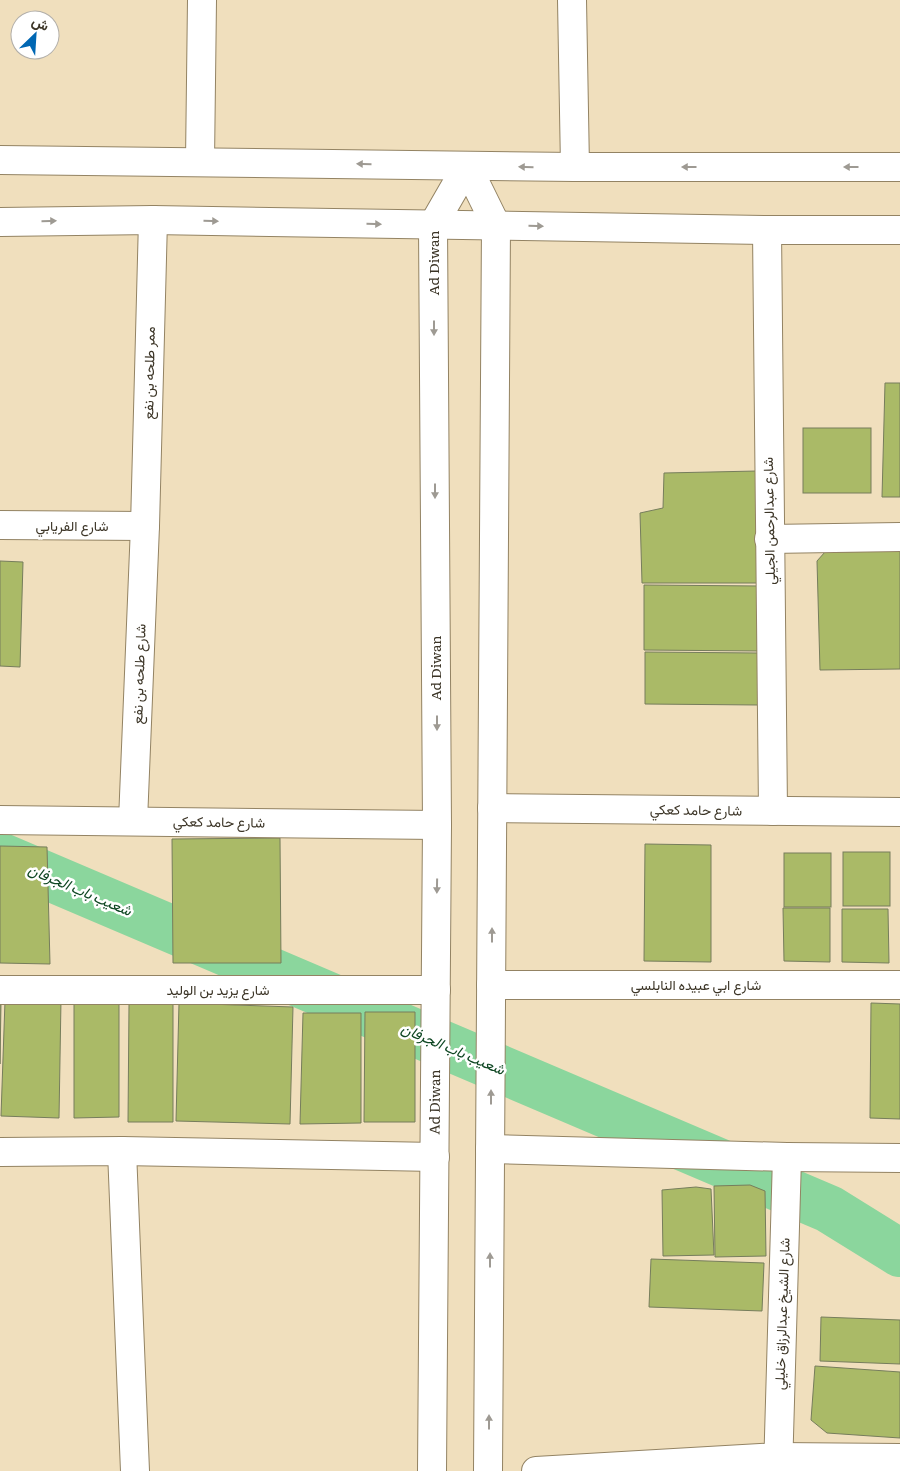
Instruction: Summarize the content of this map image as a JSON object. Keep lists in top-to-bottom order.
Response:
{
  "streets": {
    "street": [
      "Ad Diwan",
      "ممر طلحه بن نفع",
      "شارع عبدالرحمن الجيلي",
      "شارع الفريابي",
      "شارع طلحه بن نفع",
      "شارع حامد كعكي",
      "شارع ابي عبيده النابلسي",
      "شارع يزيد بن الوليد",
      "شارع الشيخ عبدالرزاق خليلي"
    ]
  },
  "crossings": [
    ["Ad Diwan", "شارع حامد كعكي"],
    ["Ad Diwan", "شارع يزيد بن الوليد"],
    ["ممر طلحه بن نفع", "شارع الفريابي"],
    ["ممر طلحه بن نفع", "شارع طلحه بن نفع"],
    ["شارع عبدالرحمن الجيلي", "شارع حامد كعكي"],
    ["شارع الفريابي", "شارع طلحه بن نفع"],
    ["شارع طلحه بن نفع", "شارع حامد كعكي"]
  ],
  "water": ["شعيب باب الجرفان"],
  "north": "top right"
}
